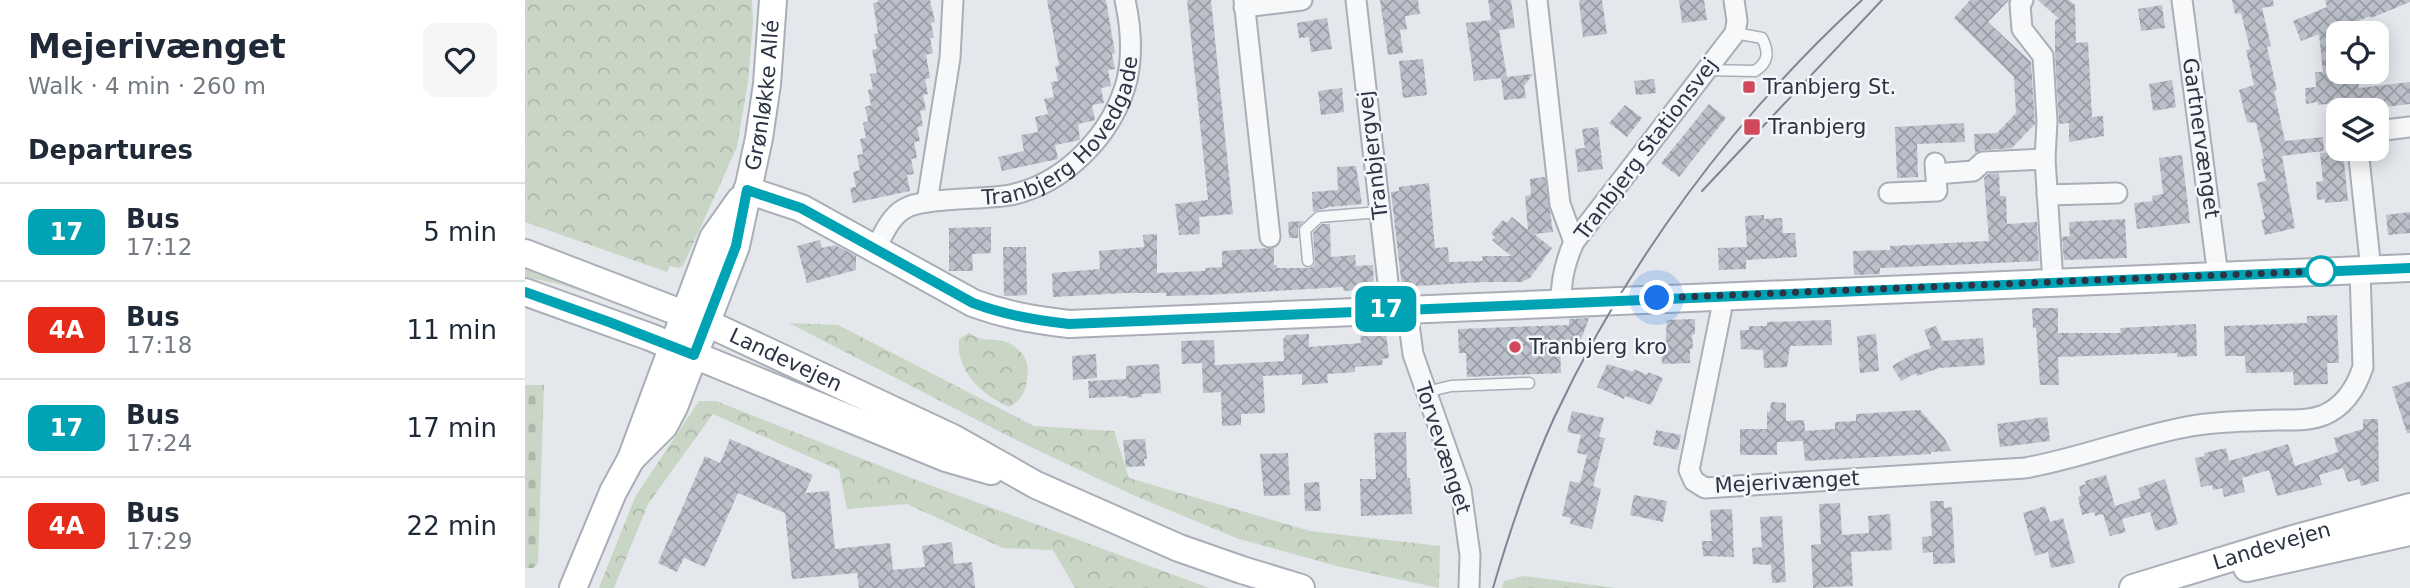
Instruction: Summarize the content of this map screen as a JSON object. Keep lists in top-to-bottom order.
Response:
{
  "streets": {
    "street": [
      "Grønløkke Allé",
      "Tranbjerg Hovedgade",
      "Gartnervænget",
      "Tranbjerg Stationsvej",
      "Tranbjergvej",
      "Landevejen",
      "Torvevænget",
      "Mejerivænget"
    ]
  },
  "crossings": [
    ["Grønløkke Allé", "Landevejen"],
    ["Tranbjergvej", "Torvevænget"]
  ],
  "places": {
    "transit": ["Tranbjerg St.", "Tranbjerg"],
    "other": ["Tranbjerg kro"]
  },
  "lines": ["bus line 17"],
  "page": {
    "heading": [
      ["Mejerivænget", "Walk · 4 min · 260 m"],
      "Departures"
    ],
    "on_map": "17",
    "list": [
      {
        "mark": "17",
        "name": "Bus",
        "note": "17:12",
        "value": "5 min"
      },
      {
        "mark": "4A",
        "name": "Bus",
        "note": "17:18",
        "value": "11 min"
      },
      {
        "mark": "17",
        "name": "Bus",
        "note": "17:24",
        "value": "17 min"
      },
      {
        "mark": "4A",
        "name": "Bus",
        "note": "17:29",
        "value": "22 min"
      }
    ]
  }
}
